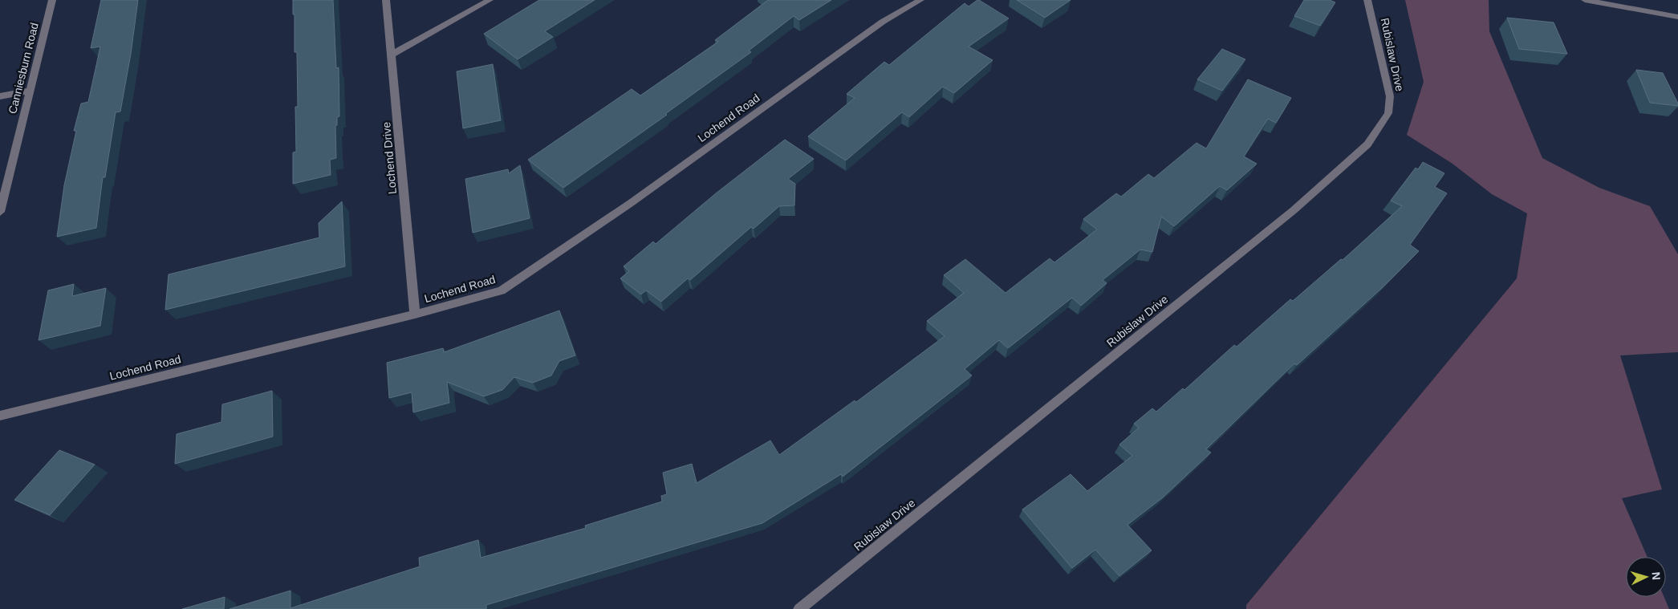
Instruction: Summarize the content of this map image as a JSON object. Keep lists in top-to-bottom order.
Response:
{
  "streets": {
    "street": [
      "Rubislaw Drive",
      "Canniesburn Road",
      "Lochend Road",
      "Lochend Drive"
    ]
  },
  "crossings": [
    ["Lochend Road", "Lochend Drive"]
  ],
  "north": "right"
}
